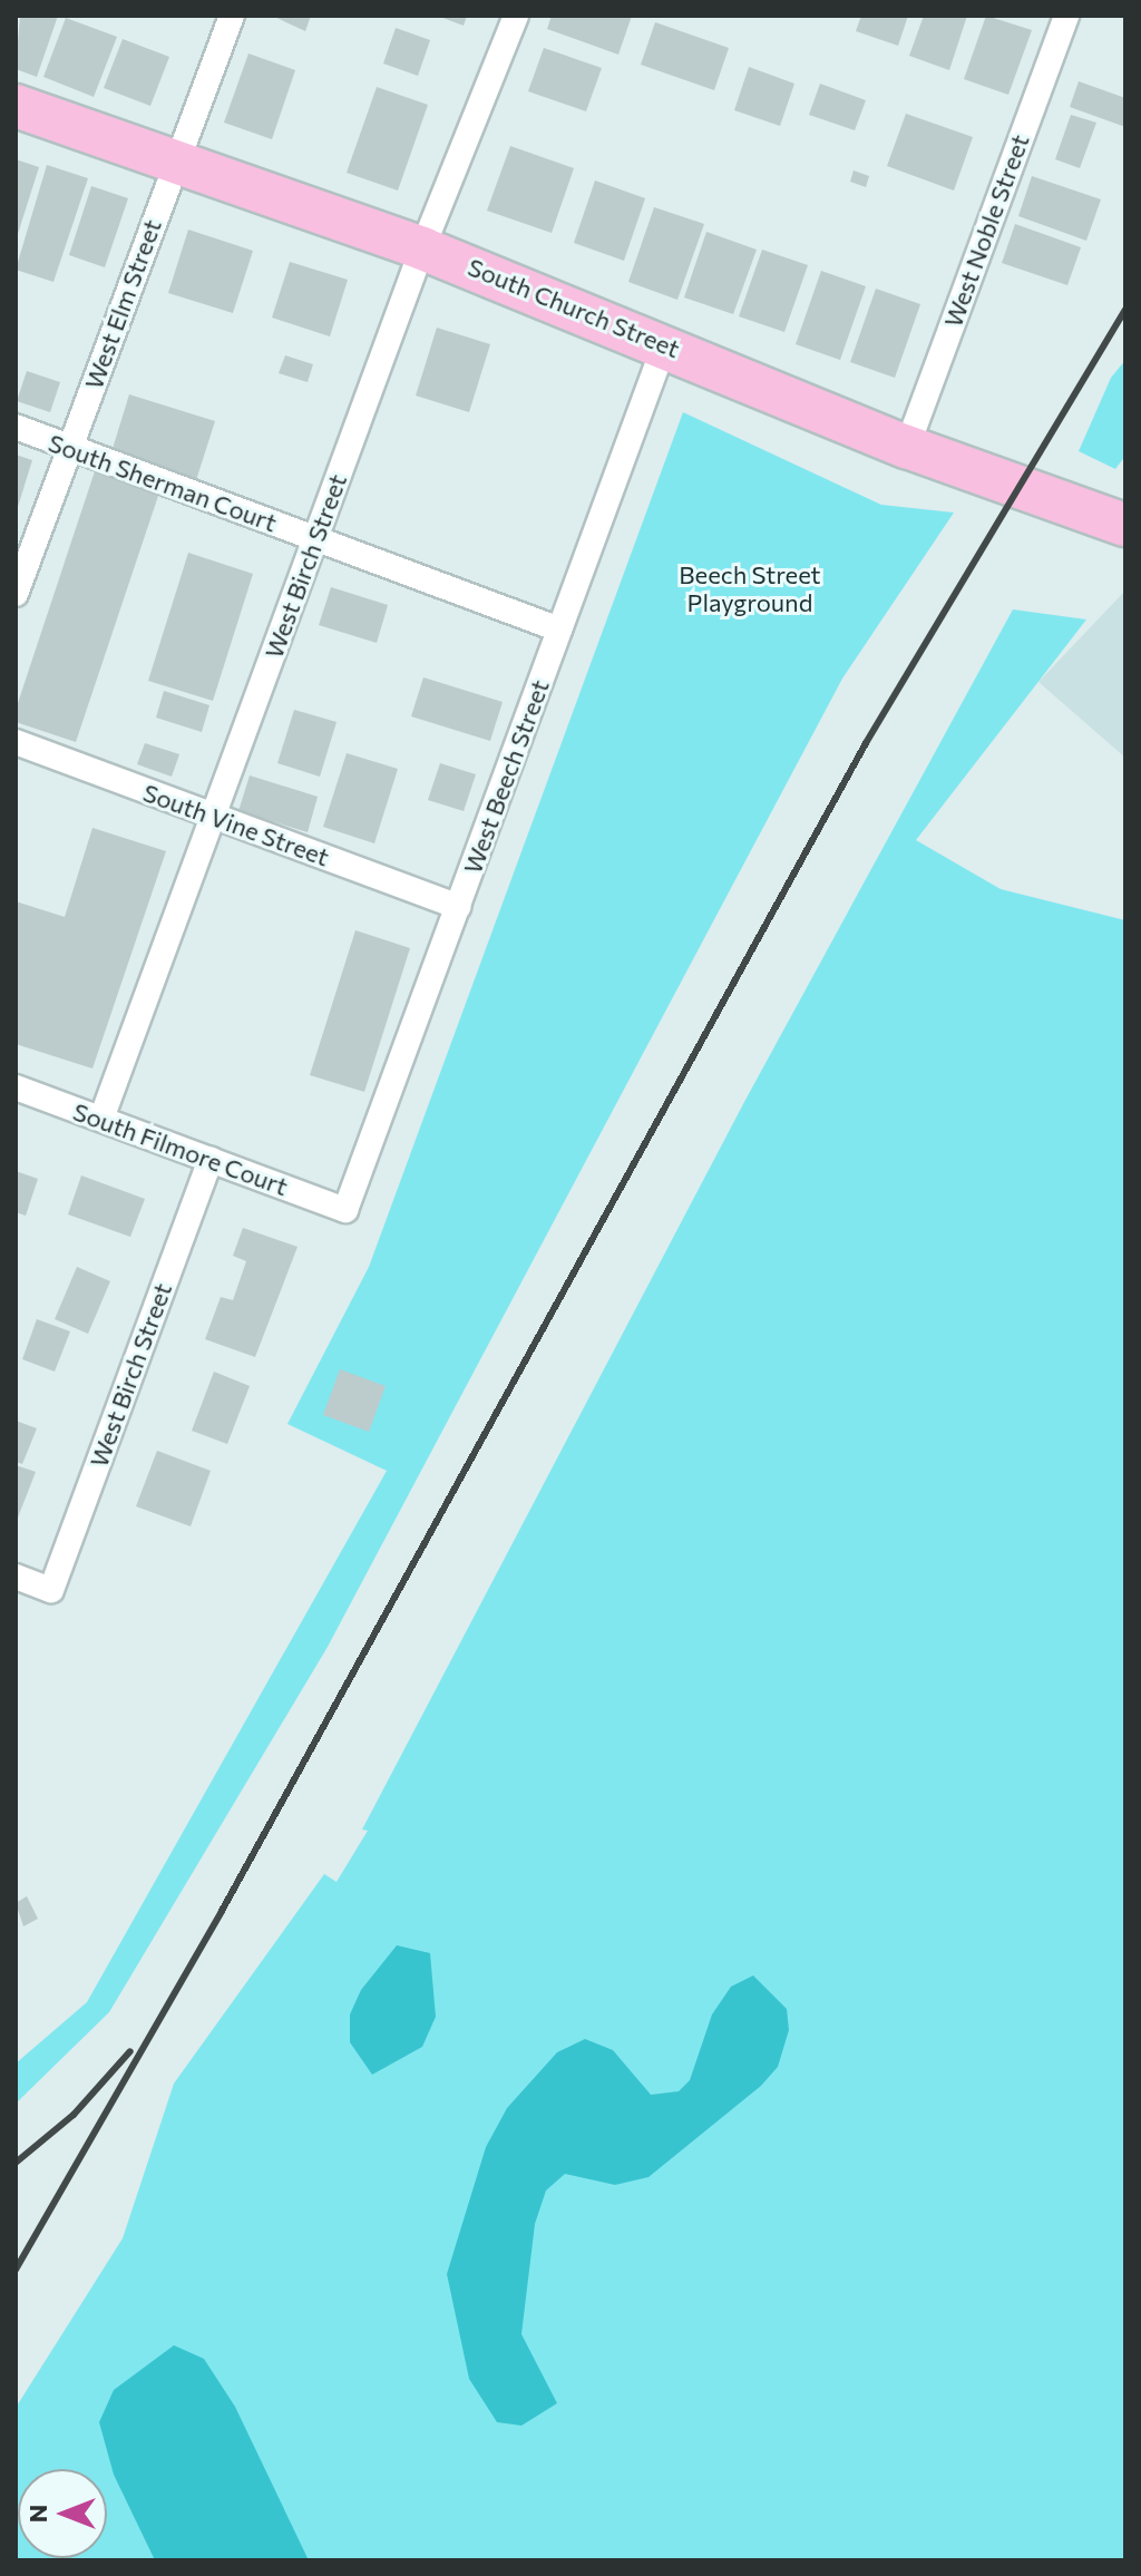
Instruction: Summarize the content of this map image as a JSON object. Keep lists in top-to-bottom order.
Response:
{
  "streets": {
    "highway": ["South Church Street"],
    "street": [
      "West Noble Street",
      "West Elm Street",
      "South Sherman Court",
      "West Birch Street",
      "West Beech Street",
      "South Vine Street",
      "South Filmore Court"
    ]
  },
  "crossings": [
    ["West Noble Street", "South Church Street"],
    ["West Elm Street", "South Church Street"],
    ["West Elm Street", "South Sherman Court"],
    ["South Church Street", "West Birch Street"],
    ["South Church Street", "West Beech Street"],
    ["South Sherman Court", "West Birch Street"],
    ["South Sherman Court", "West Beech Street"],
    ["West Birch Street", "South Vine Street"],
    ["West Birch Street", "South Filmore Court"],
    ["West Beech Street", "South Vine Street"],
    ["West Beech Street", "South Filmore Court"]
  ],
  "parks": ["Beech Street Playground"],
  "north": "left"
}
